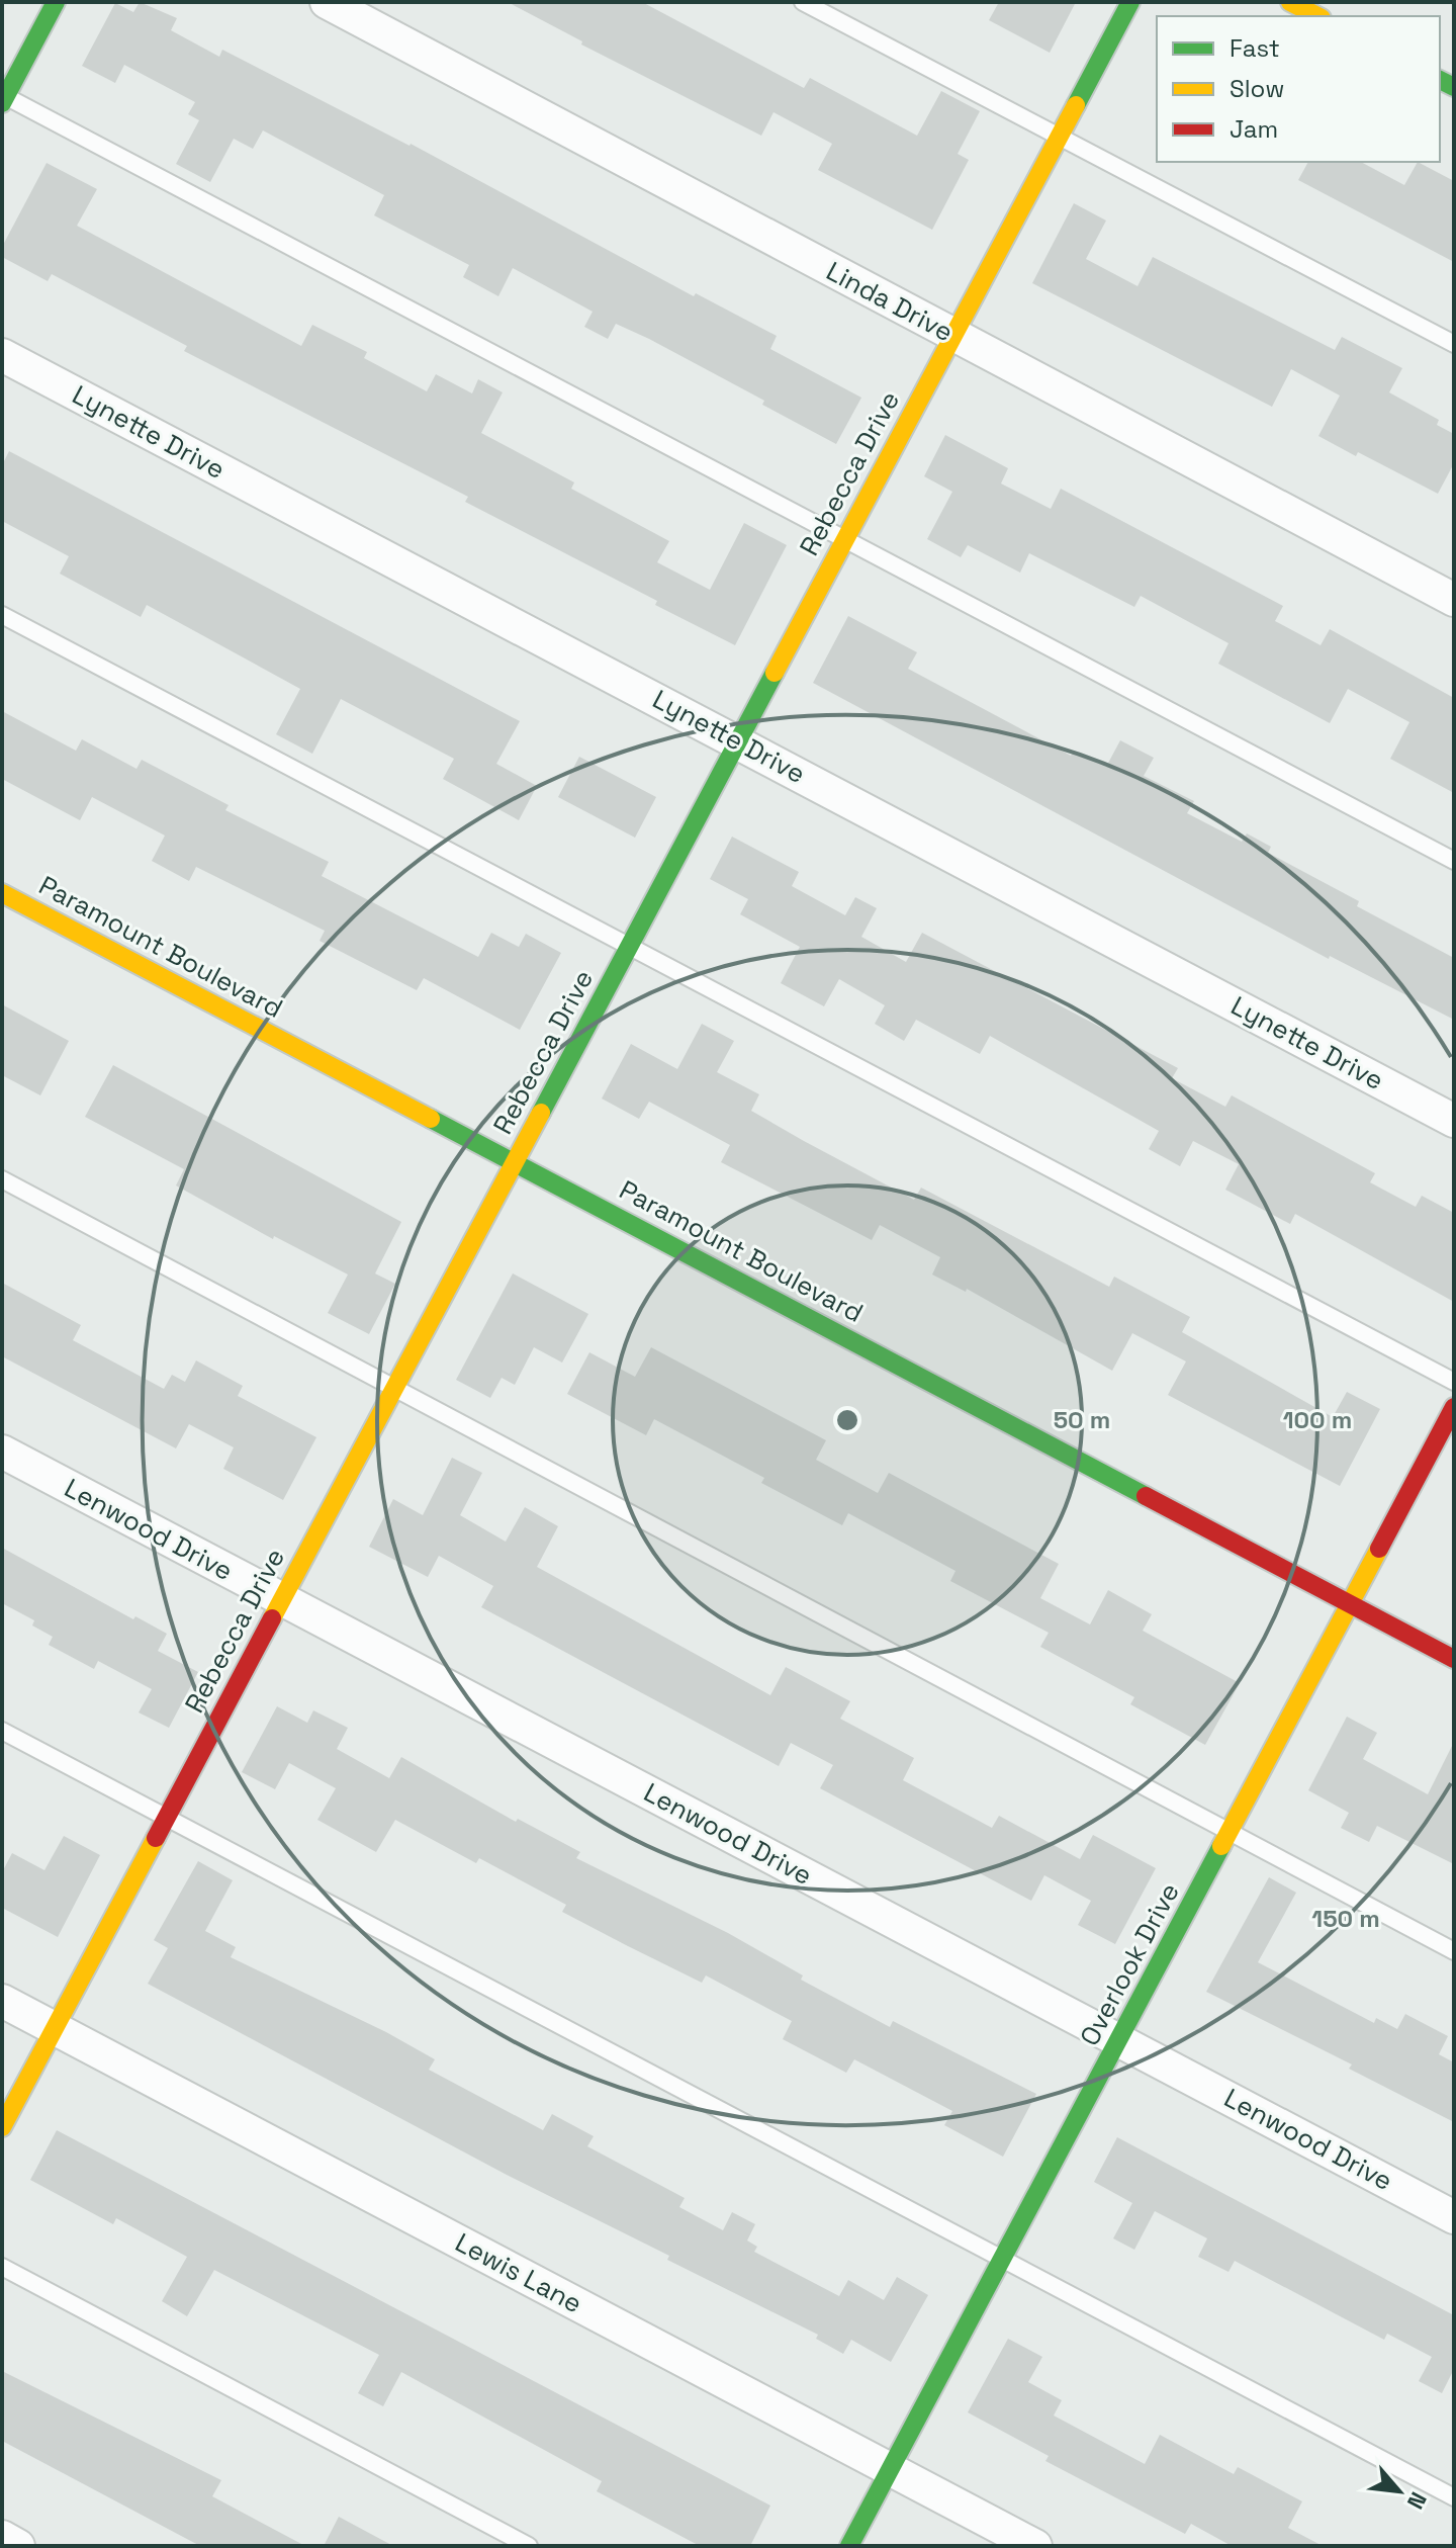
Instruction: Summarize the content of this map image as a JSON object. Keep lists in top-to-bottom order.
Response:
{
  "streets": {
    "street": [
      "Linda Drive",
      "Lynette Drive",
      "Rebecca Drive",
      "Paramount Boulevard",
      "Lenwood Drive",
      "Overlook Drive",
      "Lewis Lane"
    ]
  },
  "crossings": [
    ["Linda Drive", "Rebecca Drive"],
    ["Lynette Drive", "Rebecca Drive"],
    ["Rebecca Drive", "Paramount Boulevard"],
    ["Rebecca Drive", "Lenwood Drive"],
    ["Rebecca Drive", "Lewis Lane"],
    ["Paramount Boulevard", "Overlook Drive"],
    ["Lenwood Drive", "Overlook Drive"],
    ["Overlook Drive", "Lewis Lane"]
  ],
  "legend": ["Fast", "Slow", "Jam"],
  "north": "bottom right",
  "rings": ["50 m", "100 m", "150 m"]
}
